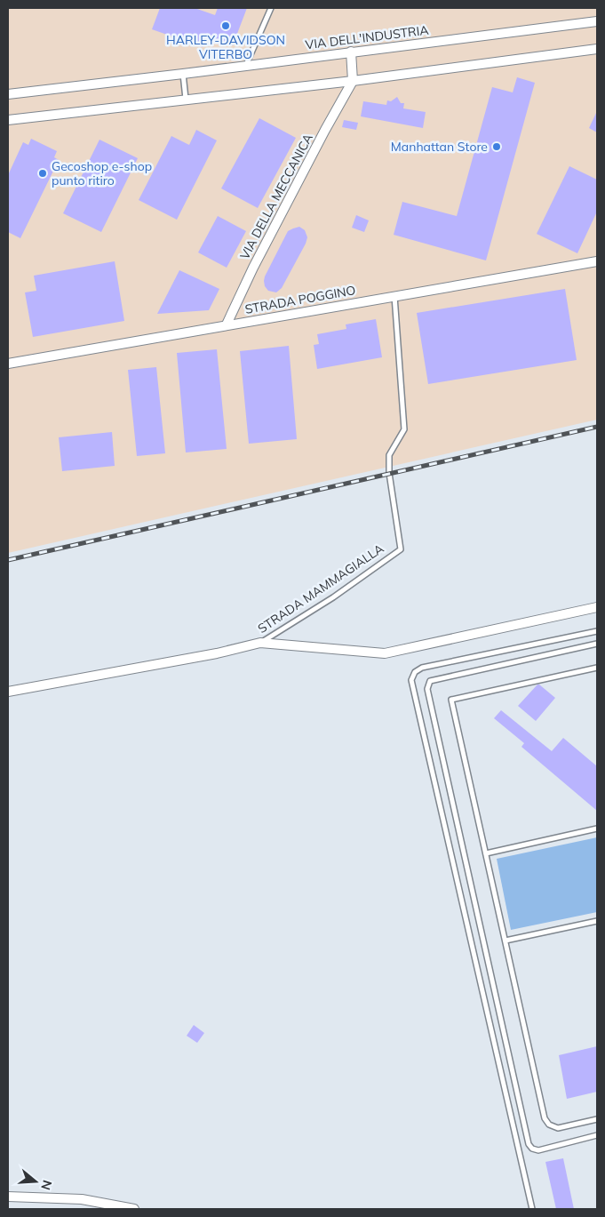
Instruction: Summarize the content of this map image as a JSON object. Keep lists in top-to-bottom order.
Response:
{
  "streets": {
    "street": [
      "VIA DELL'INDUSTRIA",
      "VIA DELLA MECCANICA",
      "STRADA POGGINO",
      "STRADA MAMMAGIALLA"
    ]
  },
  "crossings": [
    ["VIA DELLA MECCANICA", "STRADA POGGINO"],
    ["STRADA POGGINO", "STRADA MAMMAGIALLA"]
  ],
  "places": ["HARLEY-DAVIDSON VITERBO", "Manhattan Store", "Gecoshop e-shop punto ritiro"],
  "north": "right"
}
